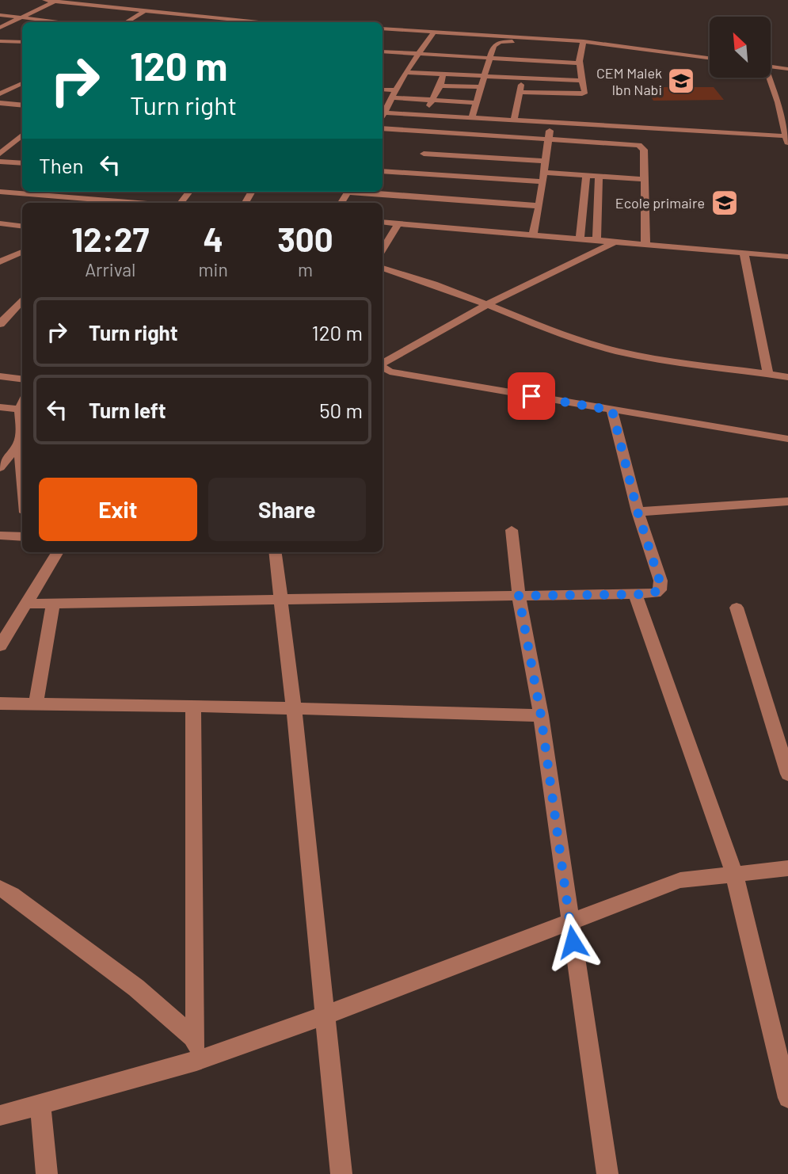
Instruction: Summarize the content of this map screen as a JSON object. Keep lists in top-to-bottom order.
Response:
{
  "places": {
    "school or university": ["CEM Malek Ibn Nabi", "Ecole primaire"]
  },
  "north": "top left",
  "page": {
    "turn": ["120 m", "Turn right"],
    "then": "Then",
    "eta": [
      "12:27",
      "Arrival",
      "4",
      "min",
      "300",
      "m"
    ],
    "list": [
      {
        "name": "Turn right",
        "value": "120 m"
      },
      {
        "name": "Turn left",
        "value": "50 m"
      }
    ],
    "buttons": ["Exit", "Share"]
  }
}
